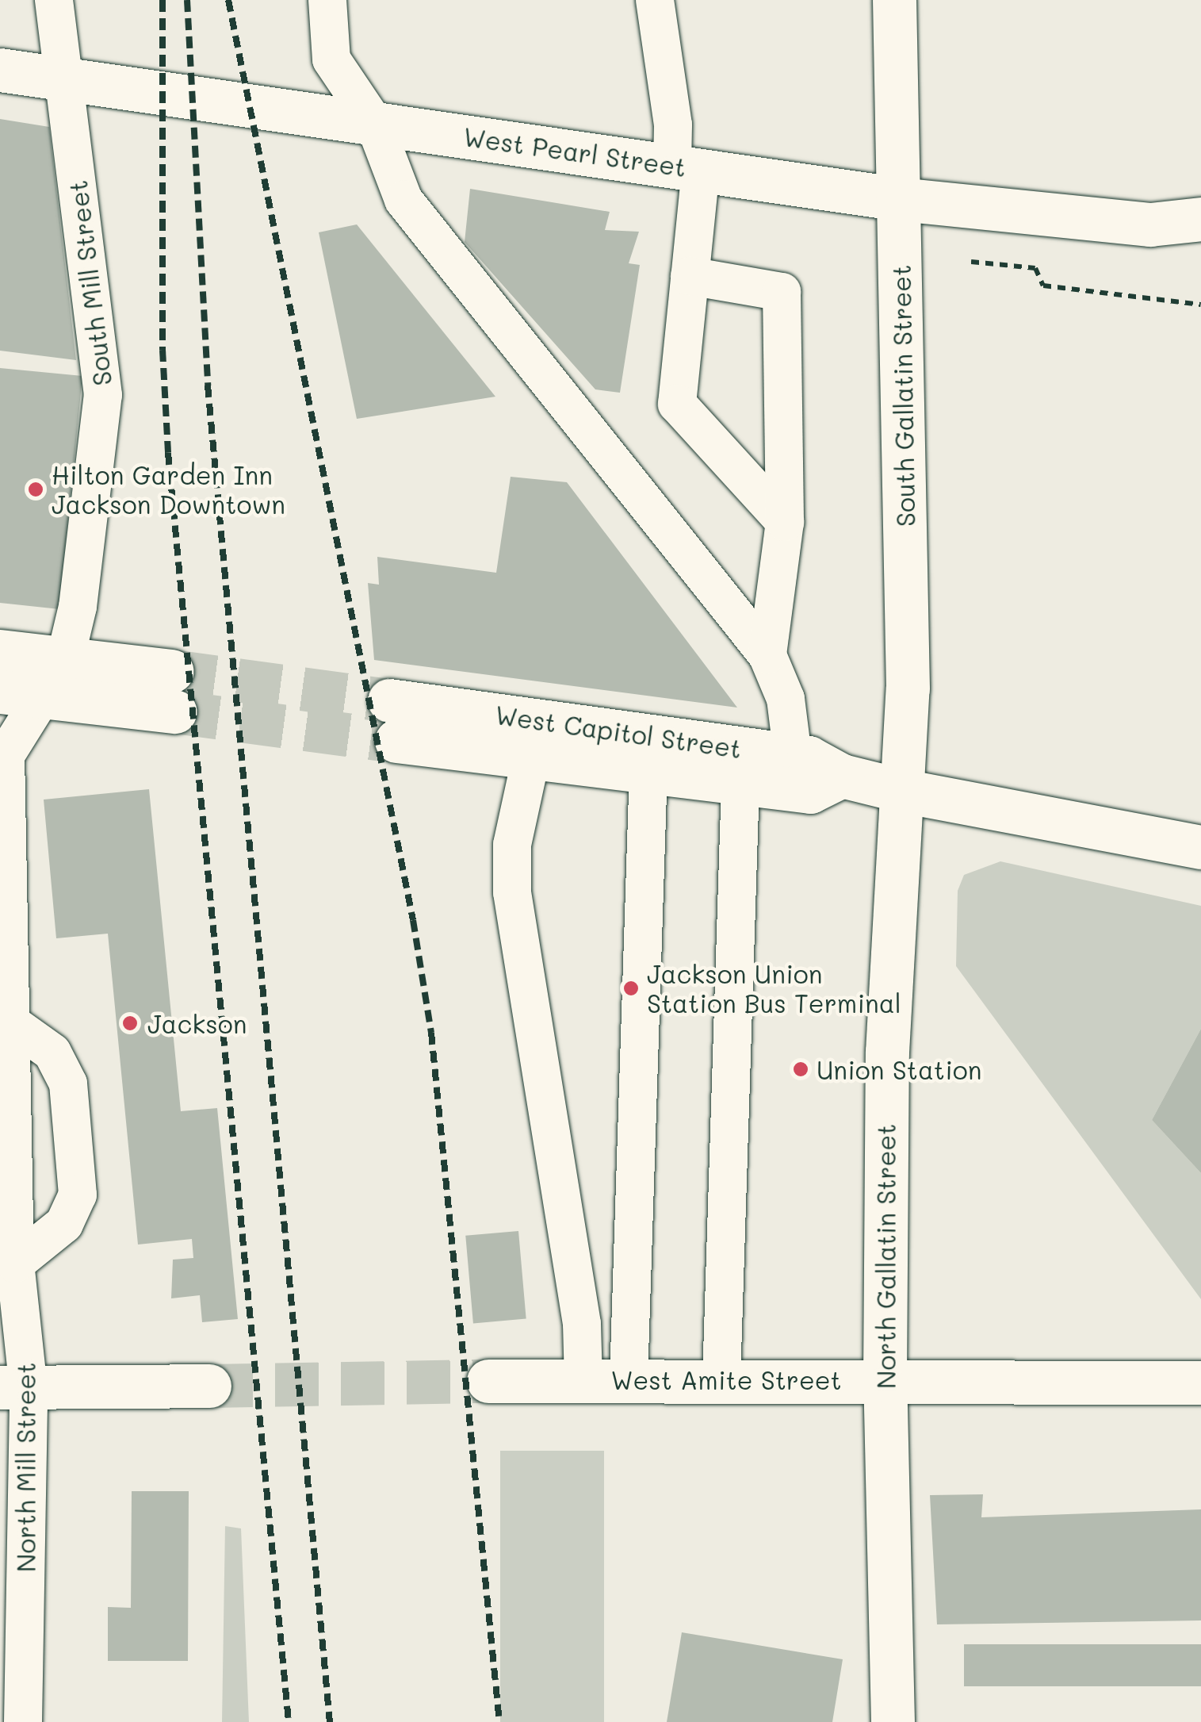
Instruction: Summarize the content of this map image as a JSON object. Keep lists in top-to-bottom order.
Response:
{
  "streets": {
    "main road": [
      "West Pearl Street",
      "South Gallatin Street",
      "West Capitol Street",
      "North Gallatin Street",
      "West Amite Street"
    ],
    "street": ["South Mill Street", "North Mill Street"]
  },
  "crossings": [
    ["West Pearl Street", "South Mill Street"],
    ["West Pearl Street", "South Gallatin Street"],
    ["South Mill Street", "North Mill Street"],
    ["South Gallatin Street", "West Capitol Street"],
    ["South Gallatin Street", "North Gallatin Street"],
    ["West Capitol Street", "North Gallatin Street"],
    ["North Gallatin Street", "West Amite Street"]
  ],
  "places": [
    "Hilton Garden Inn Jackson Downtown",
    "Jackson Union Station Bus Terminal",
    "Jackson",
    "Union Station"
  ]
}
